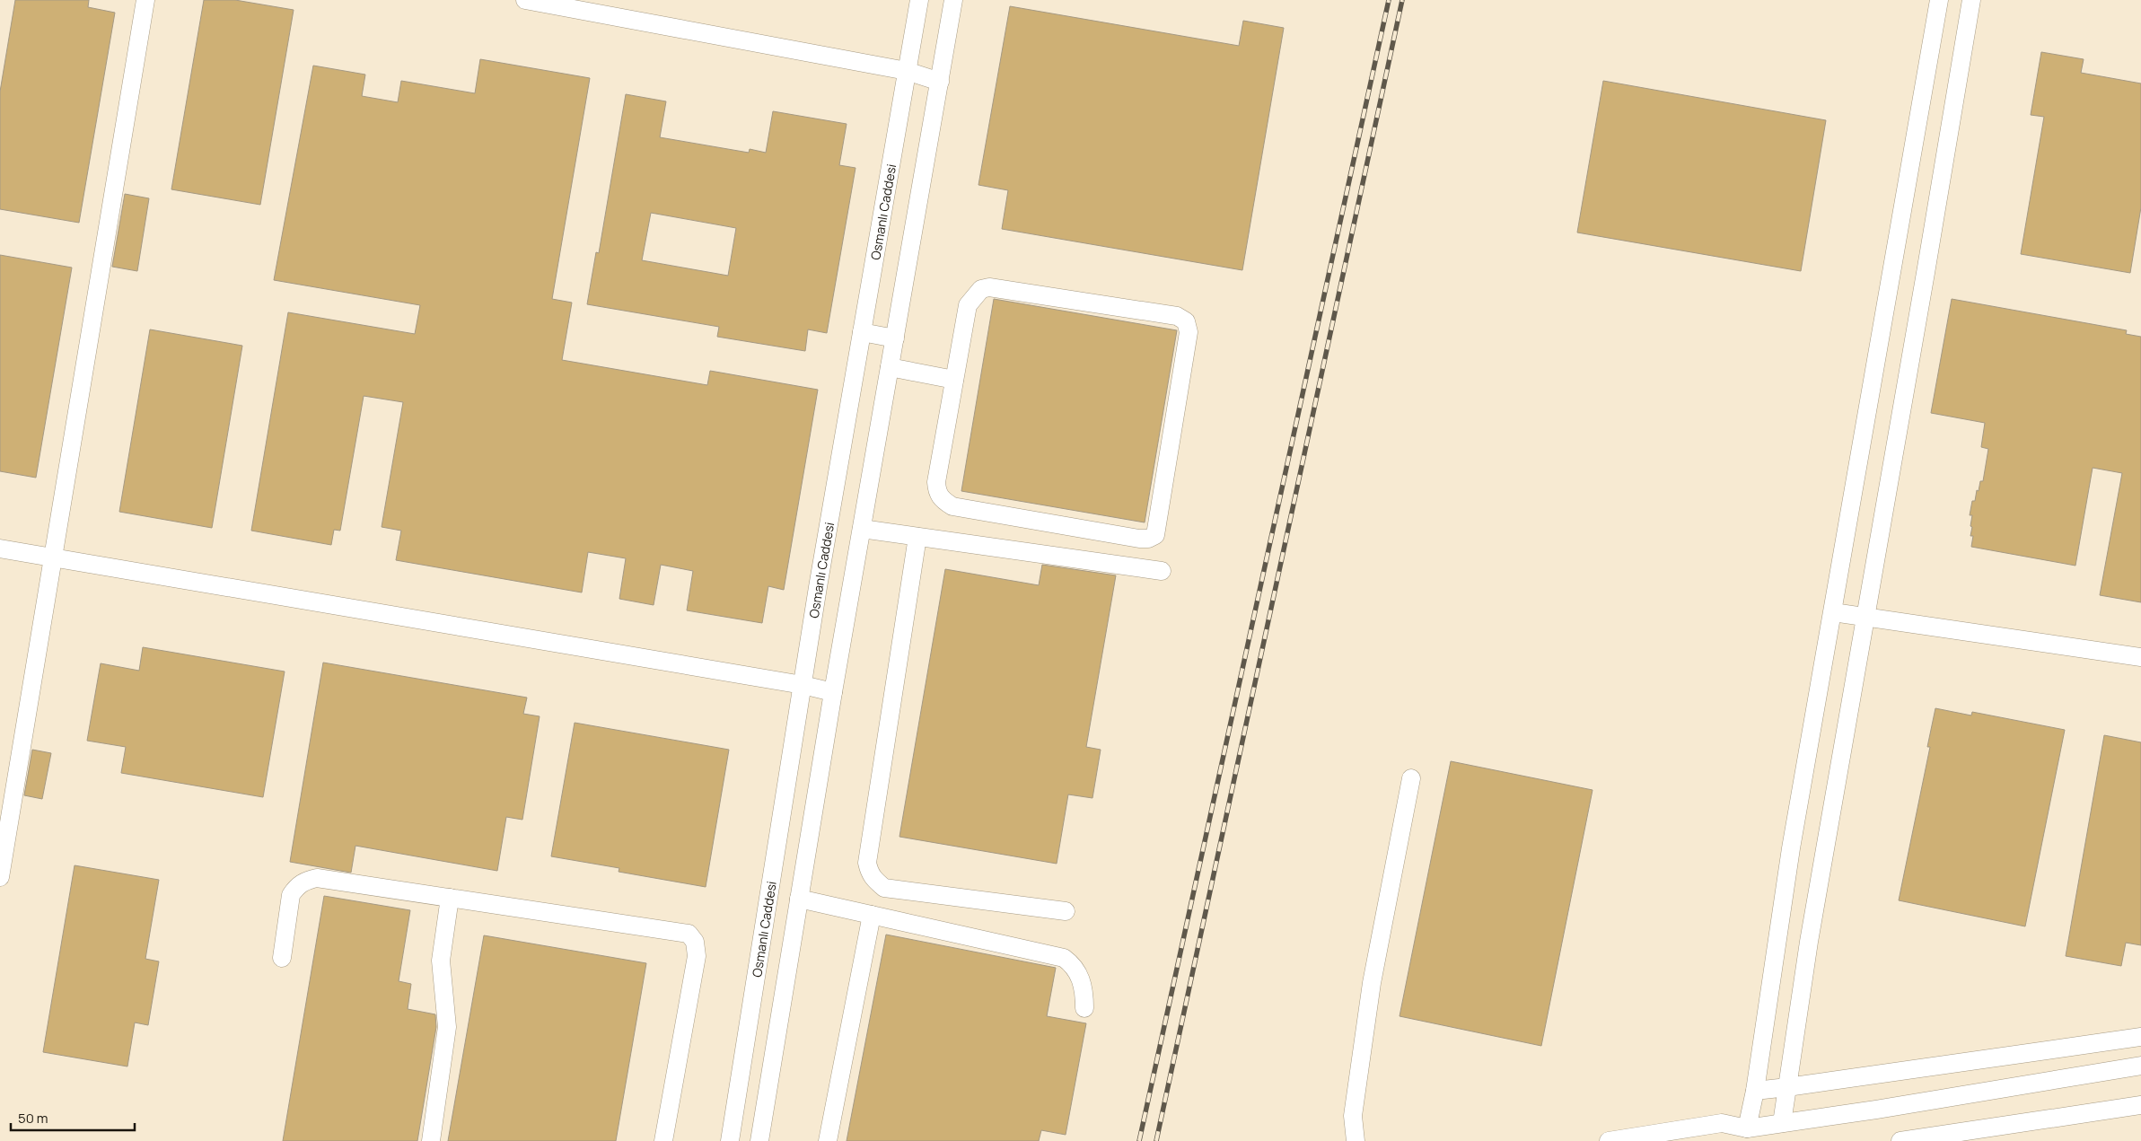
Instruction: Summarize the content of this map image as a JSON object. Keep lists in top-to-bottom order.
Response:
{
  "streets": {
    "street": ["Osmanlı Caddesi"]
  },
  "scale_bar": "50 m"
}
